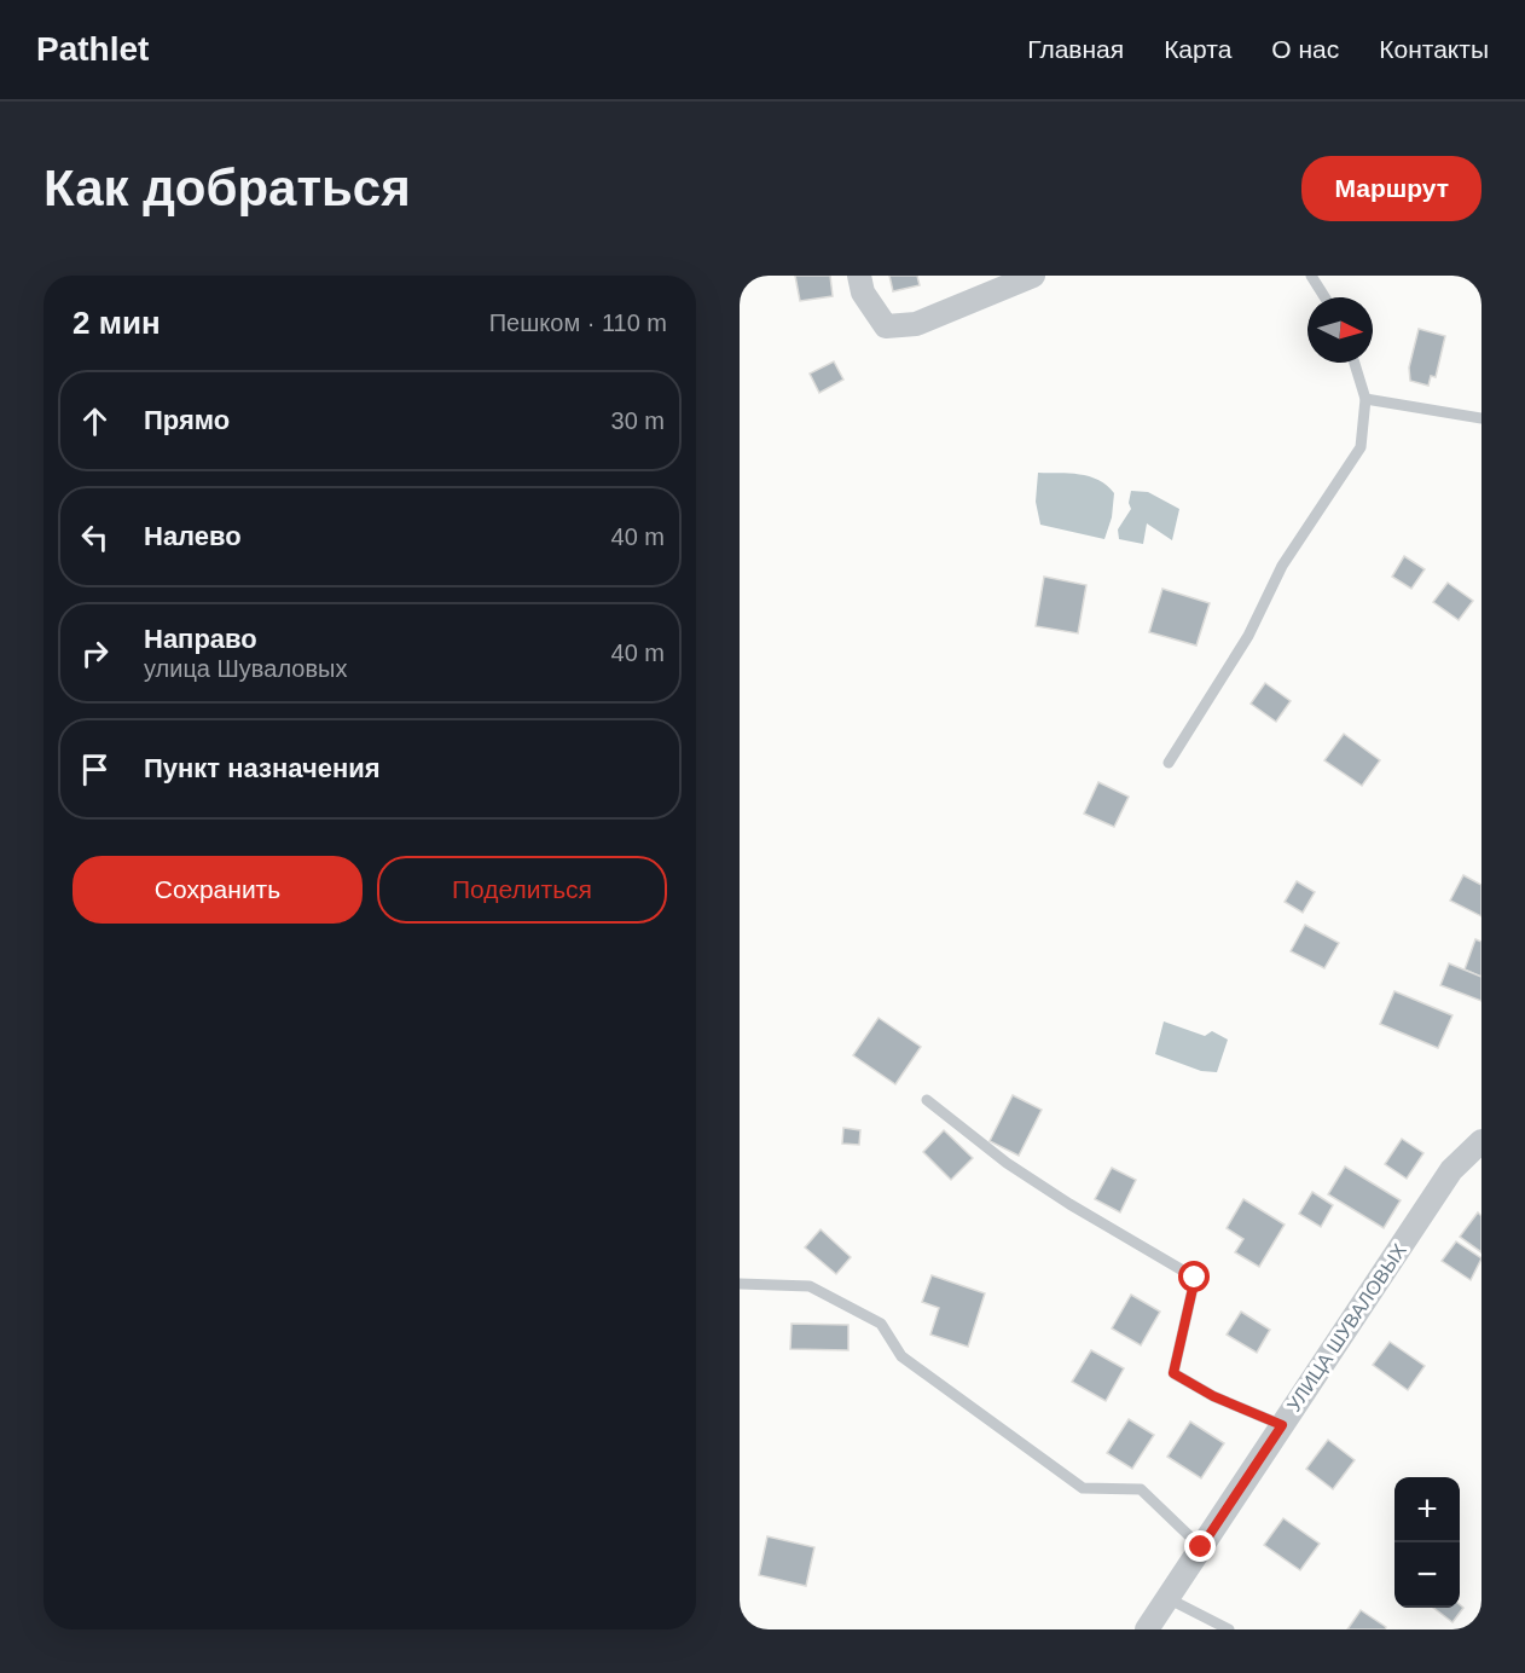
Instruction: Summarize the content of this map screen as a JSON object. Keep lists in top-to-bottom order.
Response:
{
  "streets": {
    "street": ["УЛИЦА ШУВАЛОВЫХ"]
  },
  "north": "right",
  "page": {
    "header": "Pathlet",
    "nav": [
      "Главная",
      "Карта",
      "О нас",
      "Контакты"
    ],
    "buttons": [
      "Маршрут",
      ["Сохранить", "Поделиться"]
    ],
    "title": "Как добраться",
    "heading": ["2 мин", "Пешком · 110 m"],
    "list": [
      ["Прямо", "30 m"],
      ["Налево", "40 m"],
      ["Направо", "улица Шуваловых", "40 m"],
      "Пункт назначения"
    ],
    "map_buttons": ["+", "−"]
  }
}
